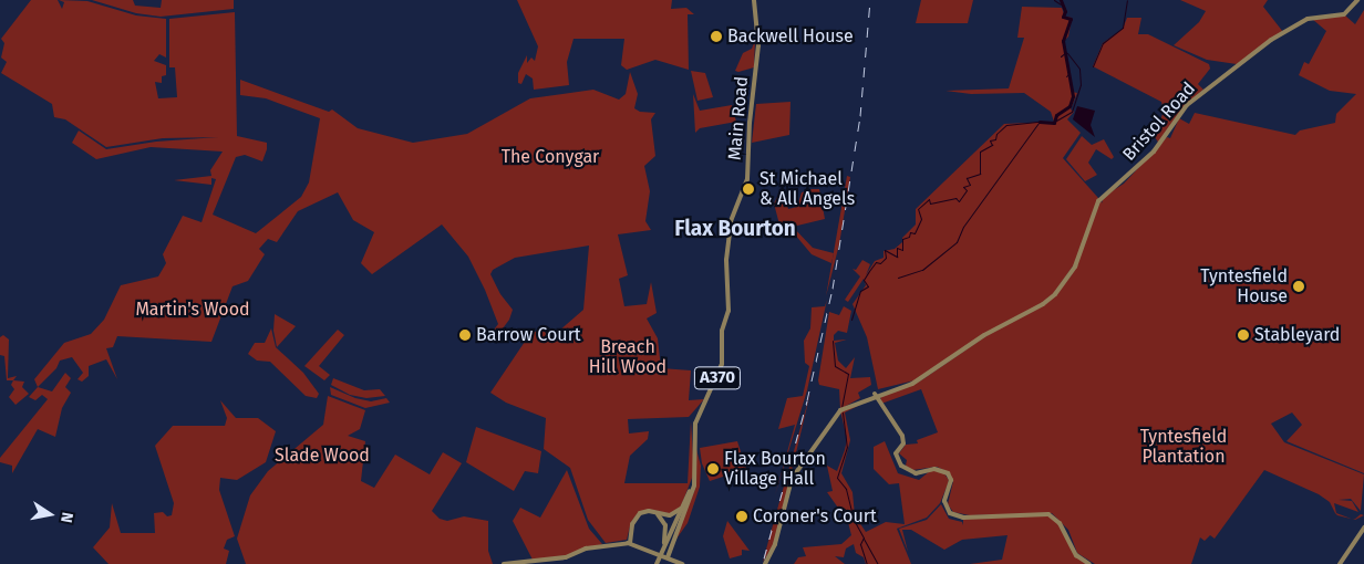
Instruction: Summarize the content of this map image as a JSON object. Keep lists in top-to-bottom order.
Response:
{
  "streets": {
    "main road": ["Main Road", "Bristol Road", "A370"]
  },
  "crossings": [
    ["Main Road", "A370"]
  ],
  "districts": ["Flax Bourton"],
  "parks": [
    "The Conygar",
    "Martin's Wood",
    "Breach Hill Wood",
    "Tyntesfield Plantation",
    "Slade Wood"
  ],
  "places": [
    "Backwell House",
    "St Michael & All Angels",
    "Tyntesfield House",
    "Barrow Court",
    "Stableyard",
    "Flax Bourton Village Hall",
    "Coroner's Court"
  ],
  "north": "right"
}
